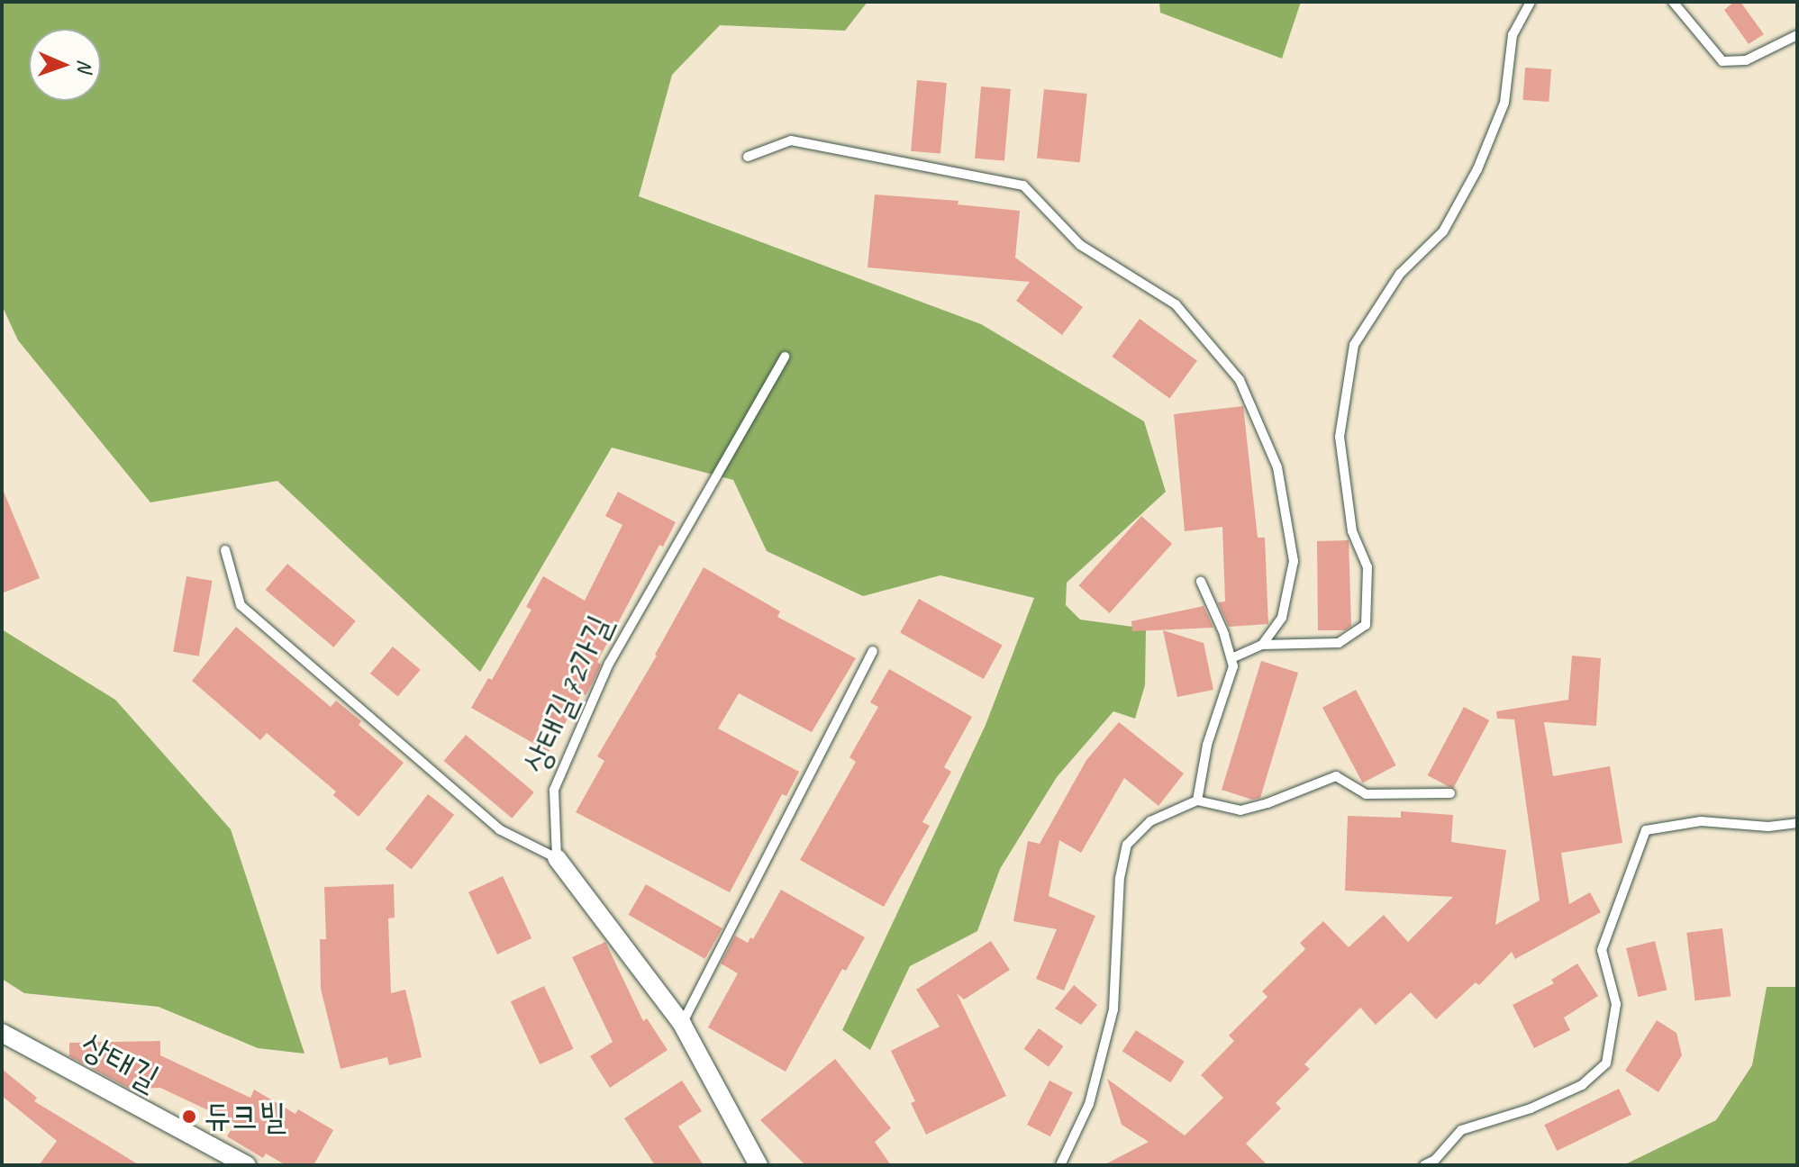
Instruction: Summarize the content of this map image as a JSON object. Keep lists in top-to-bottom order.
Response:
{
  "streets": {
    "street": ["상태길"],
    "lane": ["상태길72가길"]
  },
  "places": ["듀크빌"],
  "north": "right"
}
